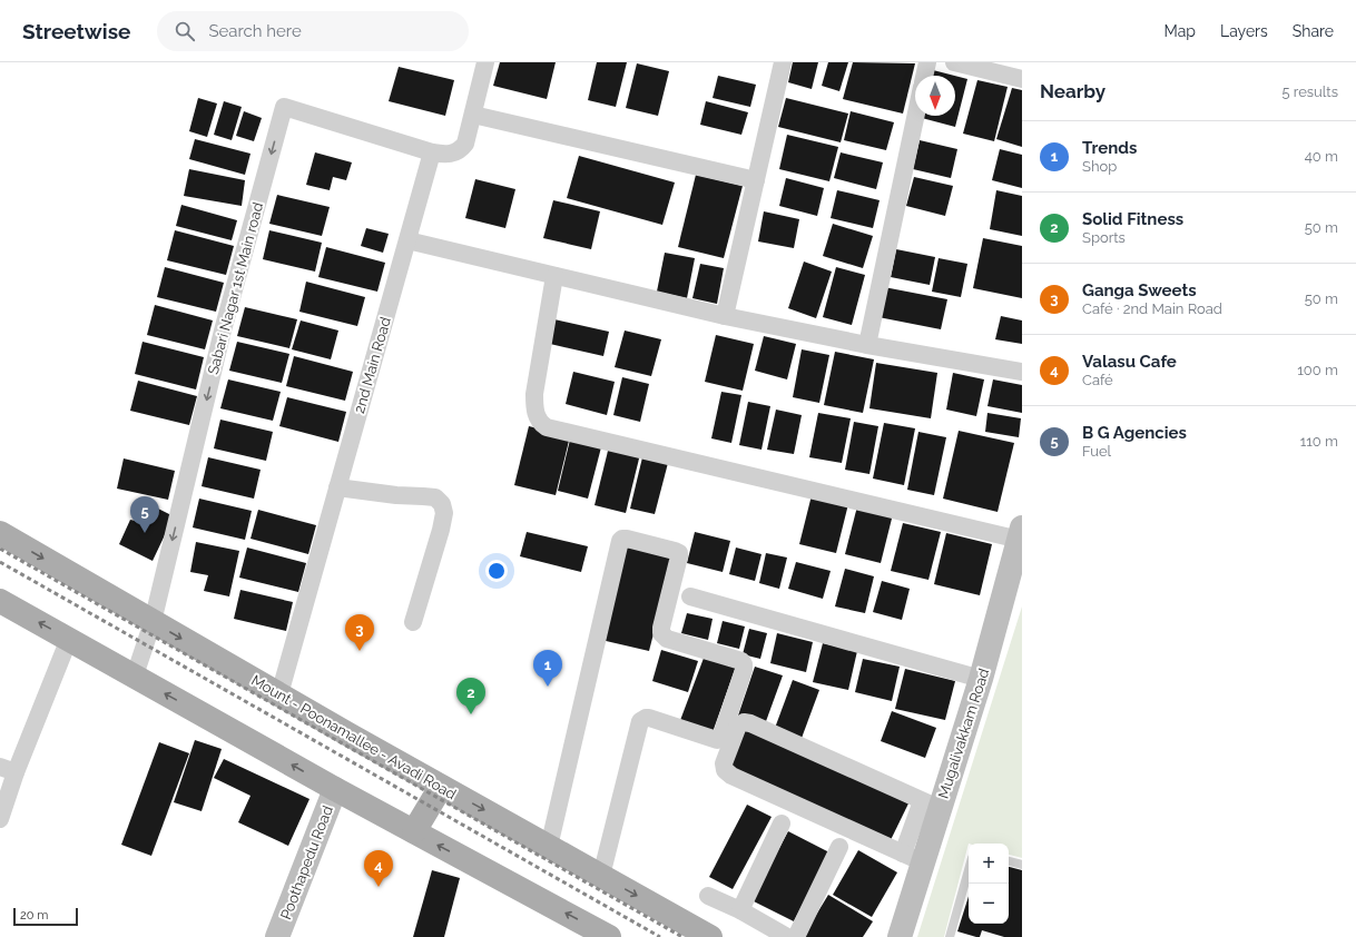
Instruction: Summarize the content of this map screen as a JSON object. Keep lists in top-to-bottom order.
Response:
{
  "streets": {
    "main road": ["Mount - Poonamallee - Avadi Road"],
    "street": [
      "Sabari Nagar 1st Main road",
      "2nd Main Road",
      "Mugalivakkam Road",
      "Poothapedu Road"
    ]
  },
  "crossings": [
    ["Sabari Nagar 1st Main road", "2nd Main Road"],
    ["Sabari Nagar 1st Main road", "Mount - Poonamallee - Avadi Road"],
    ["2nd Main Road", "Mount - Poonamallee - Avadi Road"]
  ],
  "scale_bar": "20 m",
  "north": "bottom",
  "page": {
    "header": "Streetwise",
    "search": "Search here",
    "nav": ["Map", "Layers", "Share"],
    "heading": ["Nearby", "5 results"],
    "list": [
      {
        "mark": "1",
        "name": "Trends",
        "note": "Shop",
        "value": "40 m"
      },
      {
        "mark": "2",
        "name": "Solid Fitness",
        "note": "Sports",
        "value": "50 m"
      },
      {
        "mark": "3",
        "name": "Ganga Sweets",
        "note": "Café · 2nd Main Road",
        "value": "50 m"
      },
      {
        "mark": "4",
        "name": "Valasu Cafe",
        "note": "Café",
        "value": "100 m"
      },
      {
        "mark": "5",
        "name": "B G Agencies",
        "note": "Fuel",
        "value": "110 m"
      }
    ],
    "pins": [
      "5",
      "3",
      "1",
      "2",
      "4"
    ],
    "map_buttons": ["+", "−"],
    "scale": "20 m"
  }
}
